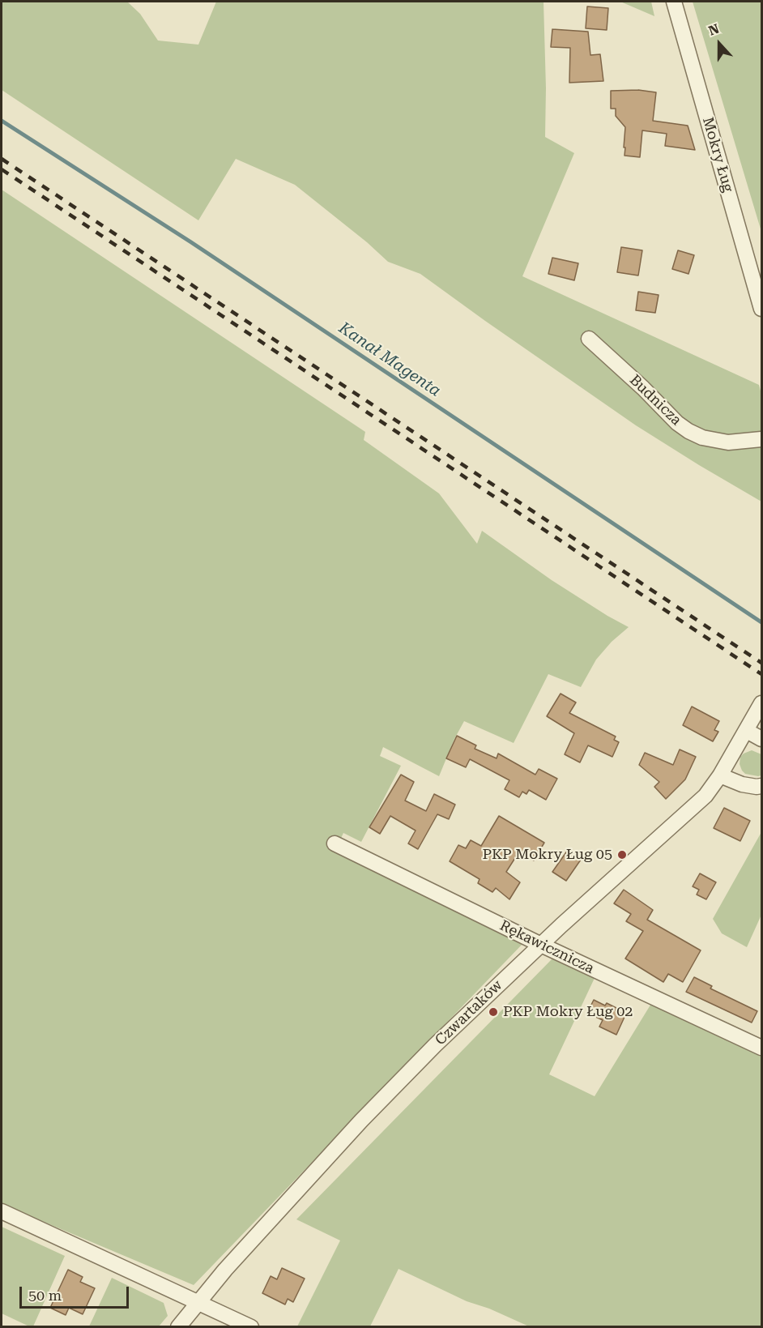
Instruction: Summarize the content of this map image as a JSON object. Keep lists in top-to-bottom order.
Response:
{
  "streets": {
    "street": [
      "Mokry Ług",
      "Budnicza",
      "Rękawicznicza",
      "Czwartaków"
    ]
  },
  "crossings": [
    ["Rękawicznicza", "Czwartaków"]
  ],
  "water": ["Kanał Magenta"],
  "places": ["PKP Mokry Ług 05", "PKP Mokry Ług 02"],
  "scale_bar": "50 m",
  "north": "top"
}
